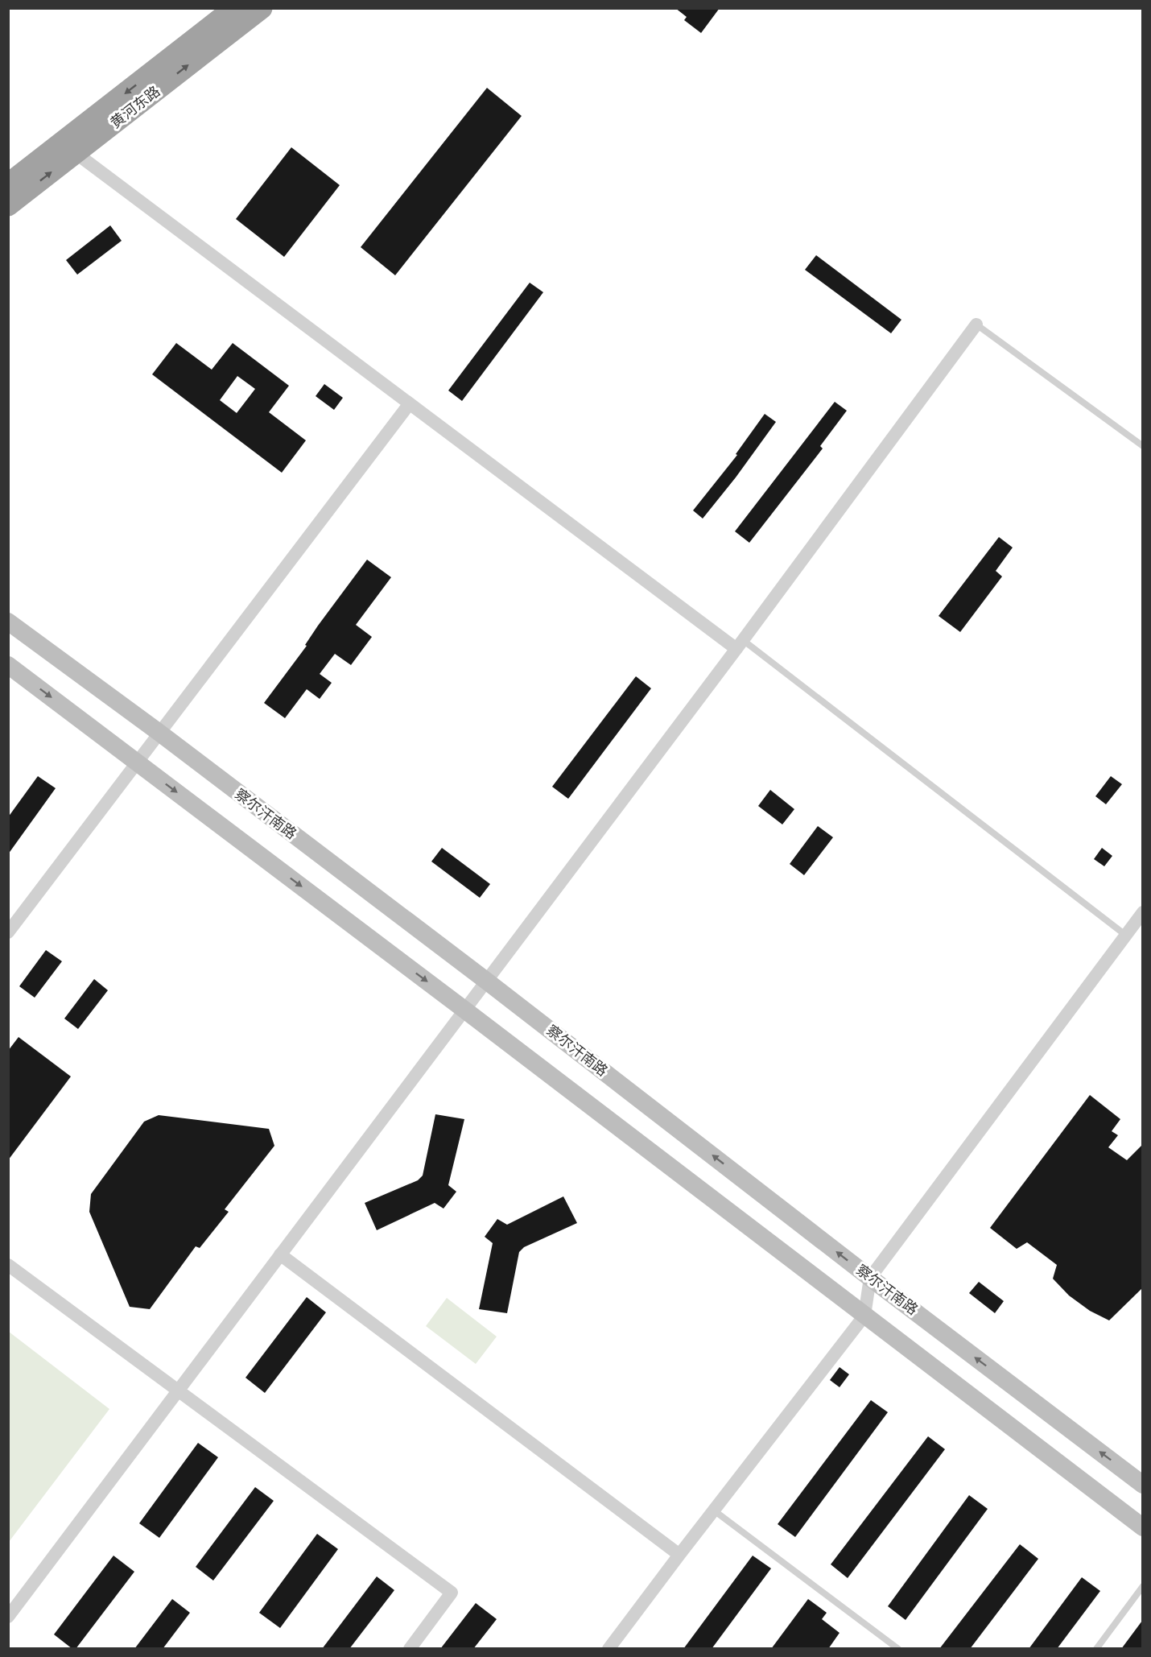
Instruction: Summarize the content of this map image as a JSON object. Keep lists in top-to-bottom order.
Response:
{
  "streets": {
    "highway": ["黄河东路"],
    "main road": ["察尔汗南路"]
  }
}
